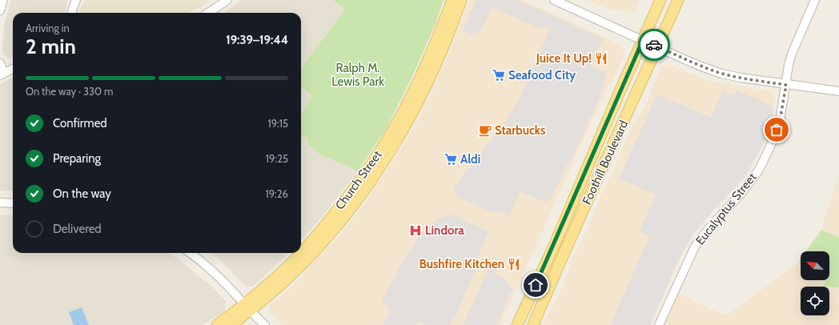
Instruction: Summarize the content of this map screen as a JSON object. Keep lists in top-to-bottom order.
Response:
{
  "streets": {
    "main road": ["Foothill Boulevard", "Church Street"],
    "street": ["Eucalyptus Street"]
  },
  "parks": ["Ralph M. Lewis Park"],
  "places": {
    "restaurant": ["Juice It Up!", "Bushfire Kitchen"],
    "supermarket": ["Seafood City", "Aldi"],
    "cafe": ["Starbucks"],
    "hospital": ["Lindora"]
  },
  "north": "top left",
  "page": {
    "heading": ["2 min", "Arriving in", "19:39–19:44"],
    "bar": "On the way · 330 m",
    "list": [
      ["Confirmed", "19:15"],
      ["Preparing", "19:25"],
      ["On the way", "19:26"],
      "Delivered"
    ]
  }
}
